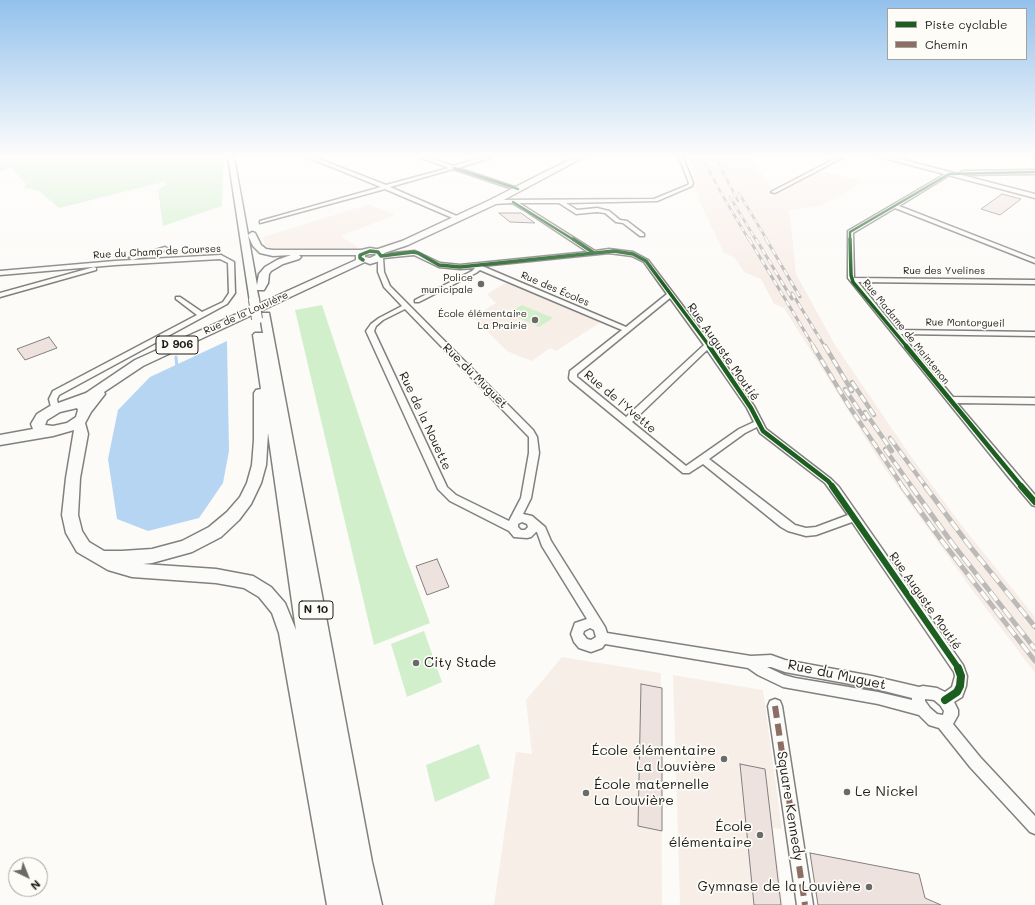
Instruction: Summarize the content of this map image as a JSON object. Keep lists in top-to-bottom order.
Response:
{
  "streets": {
    "main road": ["Rue de la Louvière", "D 906", "N 10"],
    "street": [
      "Rue du Champ de Courses",
      "Rue des Yvelines",
      "Rue des Écoles",
      "Rue Montorgueil",
      "Rue Madame de Maintenon",
      "Rue Auguste Moutié",
      "Rue du Muguet",
      "Rue de l'Yvette",
      "Rue de la Nouette",
      "Square Kennedy"
    ]
  },
  "crossings": [
    ["Rue du Champ de Courses", "Rue de la Louvière"],
    ["Rue des Yvelines", "Rue Madame de Maintenon"],
    ["Rue des Écoles", "Rue Auguste Moutié"],
    ["Rue des Écoles", "Rue de l'Yvette"],
    ["Rue Montorgueil", "Rue Madame de Maintenon"],
    ["Rue Auguste Moutié", "Rue du Muguet"],
    ["Rue Auguste Moutié", "Rue de l'Yvette"],
    ["Rue du Muguet", "Rue de la Nouette"]
  ],
  "places": [
    "Police municipale",
    "École élémentaire La Prairie",
    "City Stade",
    "École élémentaire La Louvière",
    "Le Nickel",
    "École maternelle La Louvière",
    "École élémentaire",
    "Gymnase de la Louvière"
  ],
  "legend": ["Piste cyclable", "Chemin"],
  "north": "bottom right"
}
